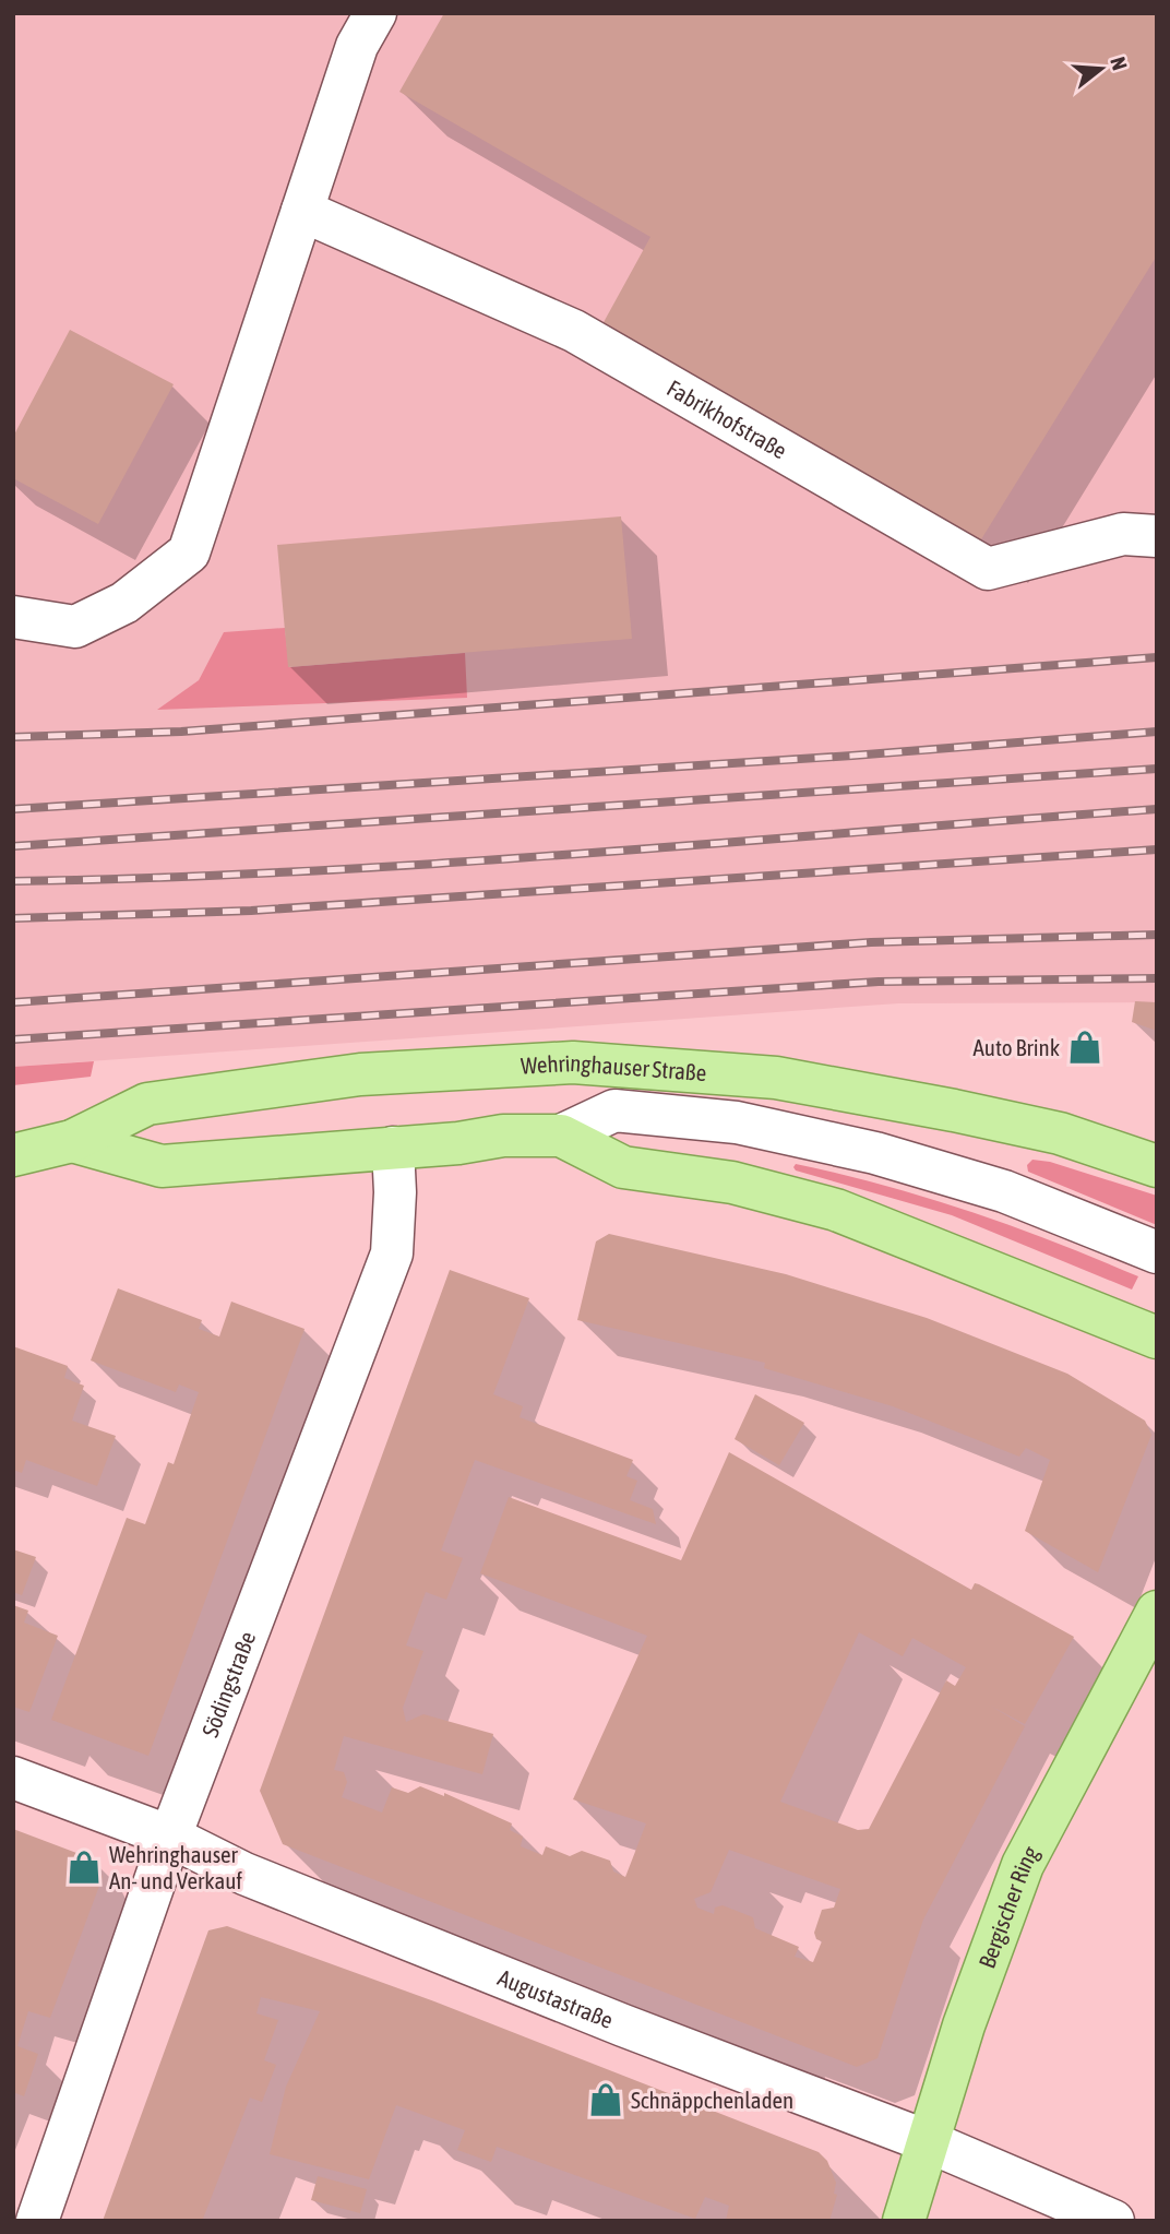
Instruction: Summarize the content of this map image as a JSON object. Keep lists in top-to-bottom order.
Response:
{
  "streets": {
    "main road": ["Wehringhauser Straße", "Bergischer Ring"],
    "street": ["Fabrikhofstraße", "Södingstraße", "Augustastraße"]
  },
  "crossings": [
    ["Wehringhauser Straße", "Södingstraße"],
    ["Södingstraße", "Augustastraße"],
    ["Bergischer Ring", "Augustastraße"]
  ],
  "places": {
    "shop": ["Auto Brink", "Wehringhauser An- und Verkauf", "Schnäppchenladen"]
  },
  "north": "right"
}
